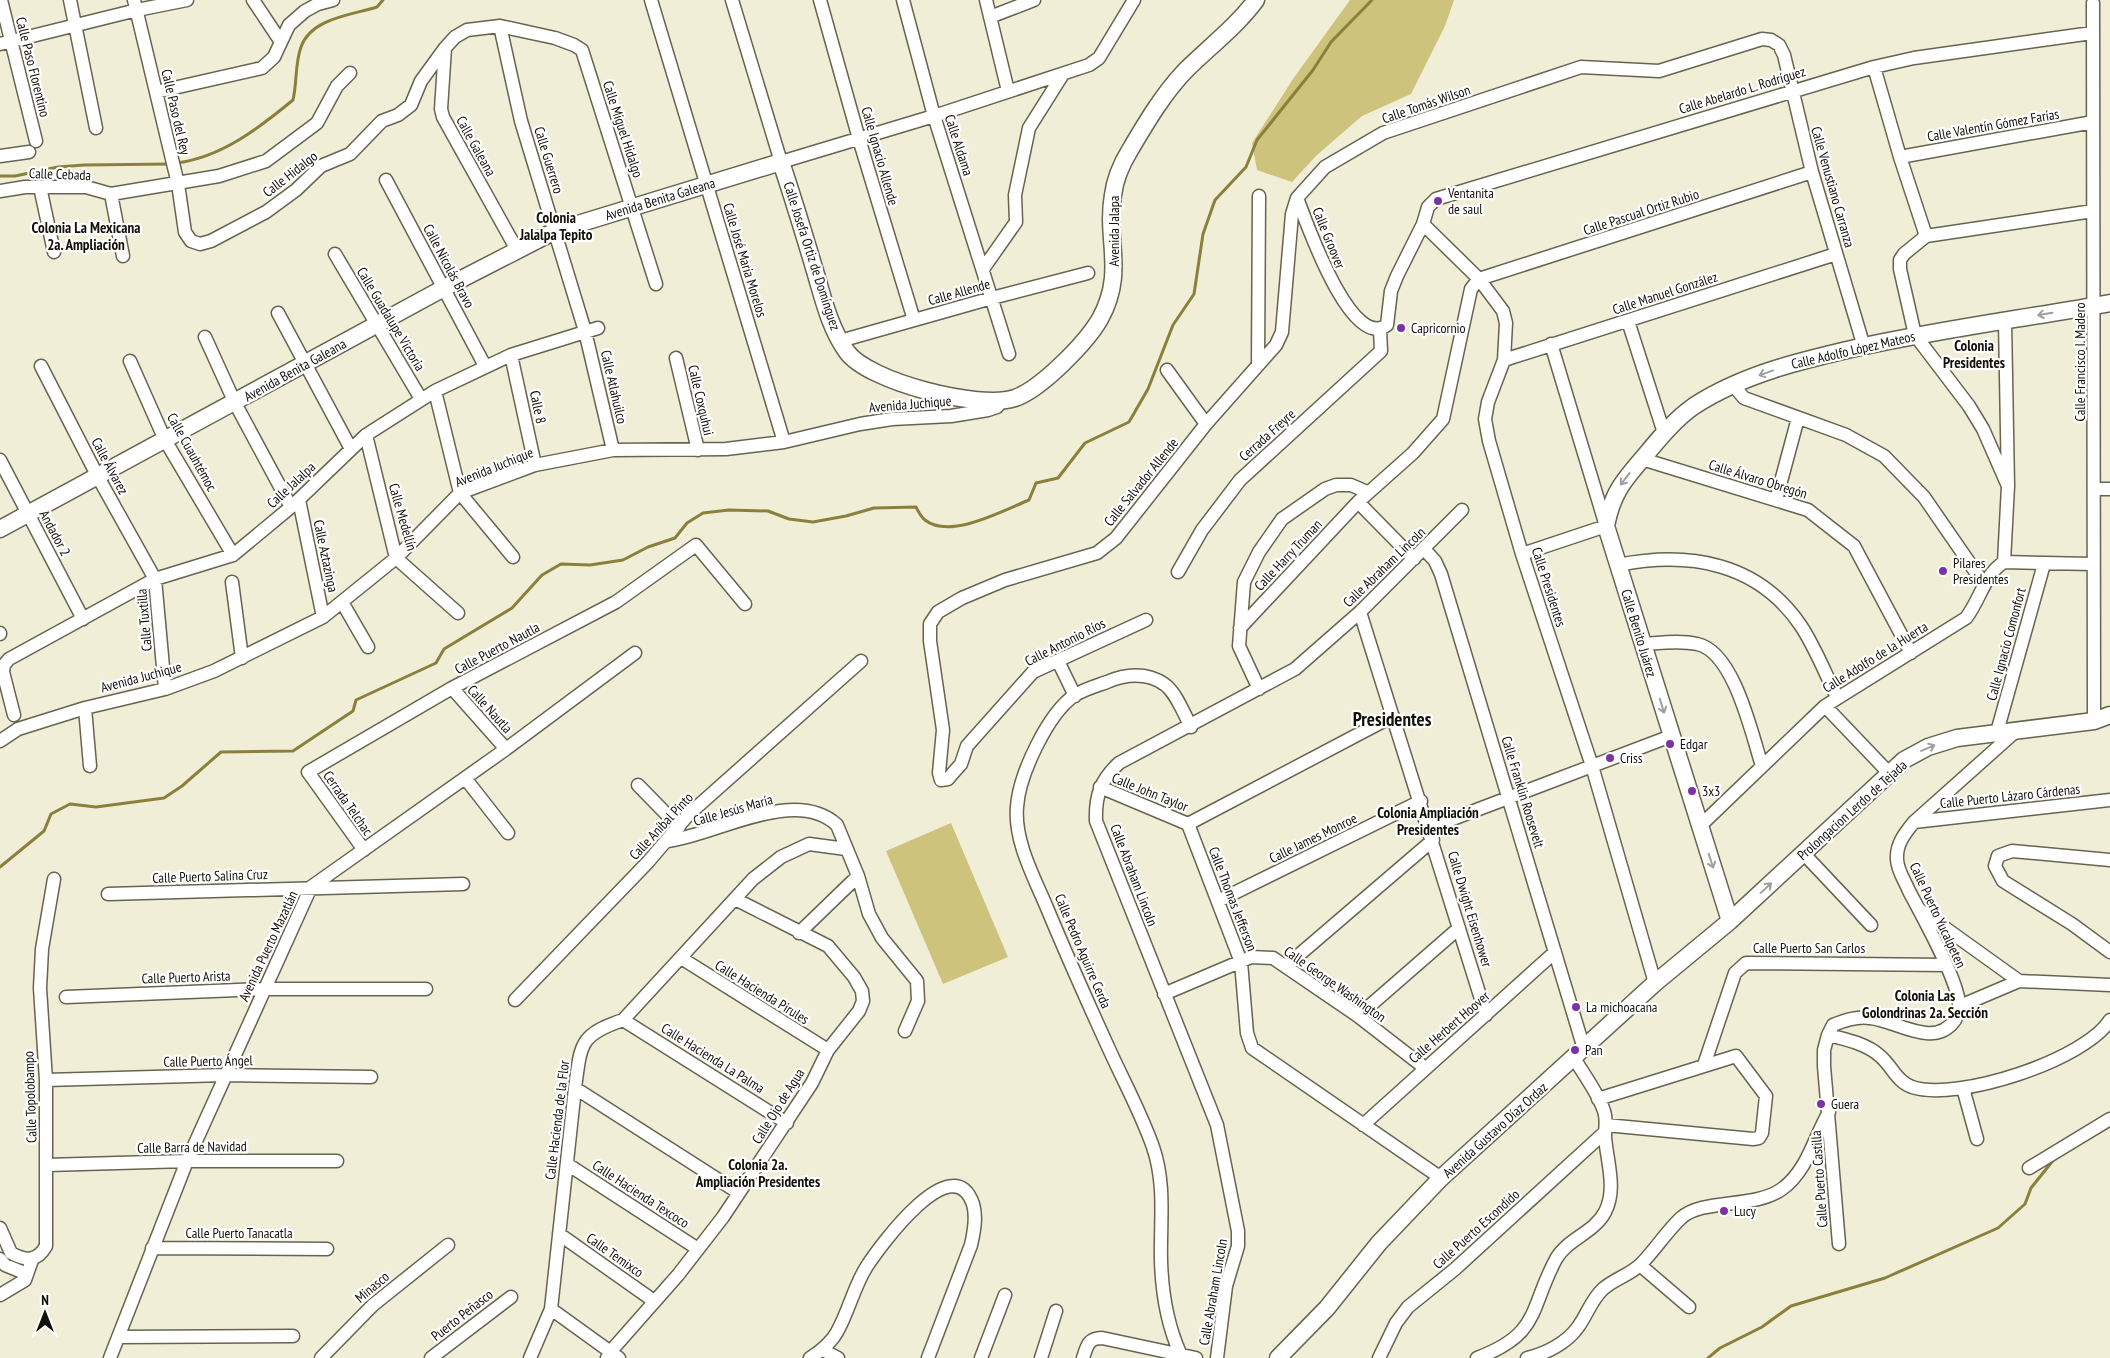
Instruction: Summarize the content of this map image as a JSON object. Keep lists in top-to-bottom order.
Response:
{
  "streets": {
    "street": [
      "Calle Paso Florentino",
      "Calle Abelardo L. Rodríguez",
      "Calle Tomás Wilson",
      "Calle Paso del Rey",
      "Calle Valentín Gómez Farías",
      "Calle Miguel Hidalgo",
      "Calle Aldama",
      "Calle Galeana",
      "Calle Ignacio Allende",
      "Calle Guerrero",
      "Calle Cebada",
      "Calle Hidalgo",
      "Calle Venustiano Carranza",
      "Avenida Benita Galeana",
      "Calle Pascual Ortiz Rubio",
      "Avenida Jalapa",
      "Calle Groover",
      "Calle Josefa Ortiz de Domínguez",
      "Calle José María Morelos",
      "Calle Nicolás Bravo",
      "Calle Allende",
      "Calle Manuel González",
      "Calle Guadalupe Victoria",
      "Calle Adolfo López Mateos",
      "Calle Francisco I. Madero",
      "Calle Atlahuilco",
      "Calle Coxquhui",
      "Avenida Juchique",
      "Calle 8",
      "Cerrada Freyre",
      "Calle Cuauhtémoc",
      "Calle Álvarez",
      "Calle Álvaro Obregón",
      "Calle Salvador Allende",
      "Calle Jalalpa",
      "Calle Medellín",
      "Andador 2",
      "Calle Harry Truman",
      "Calle Aztazinga",
      "Calle Abraham Lincoln",
      "Calle Presidentes",
      "Calle Tuxtilla",
      "Calle Benito Juárez",
      "Calle Antonio Ríos",
      "Calle Ignacio Comonfort",
      "Calle Puerto Nautla",
      "Calle Adolfo de la Huerta",
      "Calle Nautla",
      "Calle John Taylor",
      "Calle Franklin Roosevelt",
      "Calle Puerto Lázaro Cárdenas",
      "Cerrada Telchac",
      "Calle Jesús María",
      "Prolongacion Lerdo de Tejada",
      "Calle Aníbal Pinto",
      "Calle James Monroe",
      "Calle Puerto Salina Cruz",
      "Calle Thomas Jefferson",
      "Calle Dwight Eisenhower",
      "Calle Puerto Yucalpeten",
      "Avenida Puerto Mazatlán",
      "Calle Puerto San Carlos",
      "Calle Pedro Aguirre Cerda",
      "Calle Puerto Arista",
      "Calle George Washington",
      "Calle Hacienda Pirules",
      "Calle Herbert Hoover",
      "Calle Hacienda La Palma",
      "Calle Puerto Ángel",
      "Calle Topolobampo",
      "Calle Ojo de Agua",
      "Calle Hacienda de la Flor",
      "Avenida Gustavo Díaz Ordaz",
      "Calle Barra de Navidad",
      "Calle Puerto Castilla",
      "Calle Hacienda Texcoco",
      "Calle Puerto Escondido",
      "Calle Puerto Tanacatla",
      "Calle Temixco",
      "Minasco",
      "Puerto Peñasco"
    ]
  },
  "crossings": [
    ["Calle Paso Florentino", "Calle Cebada"],
    ["Calle Abelardo L. Rodríguez", "Calle Venustiano Carranza"],
    ["Calle Abelardo L. Rodríguez", "Calle Francisco I. Madero"],
    ["Calle Abelardo L. Rodríguez", "Calle Presidentes"],
    ["Calle Tomás Wilson", "Calle Venustiano Carranza"],
    ["Calle Tomás Wilson", "Calle Groover"],
    ["Calle Tomás Wilson", "Calle Salvador Allende"],
    ["Calle Paso del Rey", "Calle Cebada"],
    ["Calle Paso del Rey", "Calle Hidalgo"],
    ["Calle Valentín Gómez Farías", "Calle Francisco I. Madero"],
    ["Calle Miguel Hidalgo", "Calle Hidalgo"],
    ["Calle Miguel Hidalgo", "Avenida Benita Galeana"],
    ["Calle Aldama", "Avenida Benita Galeana"],
    ["Calle Aldama", "Calle Allende"],
    ["Calle Galeana", "Calle Hidalgo"],
    ["Calle Galeana", "Avenida Benita Galeana"],
    ["Calle Ignacio Allende", "Avenida Benita Galeana"],
    ["Calle Ignacio Allende", "Calle Allende"],
    ["Calle Guerrero", "Calle Hidalgo"],
    ["Calle Guerrero", "Avenida Benita Galeana"],
    ["Calle Guerrero", "Calle Atlahuilco"],
    ["Calle Guerrero", "Calle Jalalpa"],
    ["Calle Venustiano Carranza", "Calle Pascual Ortiz Rubio"],
    ["Calle Venustiano Carranza", "Calle Manuel González"],
    ["Calle Venustiano Carranza", "Calle Adolfo López Mateos"],
    ["Avenida Benita Galeana", "Calle Josefa Ortiz de Domínguez"],
    ["Avenida Benita Galeana", "Calle José María Morelos"],
    ["Avenida Benita Galeana", "Calle Nicolás Bravo"],
    ["Avenida Benita Galeana", "Calle Guadalupe Victoria"],
    ["Avenida Benita Galeana", "Calle Cuauhtémoc"],
    ["Avenida Benita Galeana", "Calle Álvarez"],
    ["Avenida Benita Galeana", "Andador 2"],
    ["Avenida Benita Galeana", "Calle Aztazinga"],
    ["Calle Pascual Ortiz Rubio", "Calle Harry Truman"],
    ["Calle Pascual Ortiz Rubio", "Calle Presidentes"],
    ["Avenida Jalapa", "Calle Josefa Ortiz de Domínguez"],
    ["Avenida Jalapa", "Avenida Juchique"],
    ["Calle Groover", "Cerrada Freyre"],
    ["Calle Josefa Ortiz de Domínguez", "Calle Allende"],
    ["Calle Josefa Ortiz de Domínguez", "Avenida Juchique"],
    ["Calle José María Morelos", "Avenida Juchique"],
    ["Calle Nicolás Bravo", "Calle Jalalpa"],
    ["Calle Manuel González", "Calle Presidentes"],
    ["Calle Manuel González", "Calle Benito Juárez"],
    ["Calle Guadalupe Victoria", "Calle Jalalpa"],
    ["Calle Adolfo López Mateos", "Calle Francisco I. Madero"],
    ["Calle Adolfo López Mateos", "Calle Álvaro Obregón"],
    ["Calle Adolfo López Mateos", "Calle Benito Juárez"],
    ["Calle Francisco I. Madero", "Prolongacion Lerdo de Tejada"],
    ["Calle Atlahuilco", "Avenida Juchique"],
    ["Calle Atlahuilco", "Calle Jalalpa"],
    ["Calle Coxquhui", "Avenida Juchique"],
    ["Avenida Juchique", "Calle 8"],
    ["Avenida Juchique", "Calle Medellín"],
    ["Avenida Juchique", "Calle Aztazinga"],
    ["Avenida Juchique", "Calle Tuxtilla"],
    ["Calle 8", "Calle Jalalpa"],
    ["Calle Cuauhtémoc", "Calle Jalalpa"],
    ["Calle Álvarez", "Calle Jalalpa"],
    ["Calle Álvarez", "Calle Tuxtilla"],
    ["Calle Álvaro Obregón", "Calle Adolfo de la Huerta"],
    ["Calle Salvador Allende", "Calle Antonio Ríos"],
    ["Calle Jalalpa", "Calle Medellín"],
    ["Calle Jalalpa", "Andador 2"],
    ["Calle Jalalpa", "Calle Aztazinga"],
    ["Calle Jalalpa", "Calle Tuxtilla"],
    ["Calle Harry Truman", "Calle Presidentes"],
    ["Calle Abraham Lincoln", "Calle John Taylor"],
    ["Calle Abraham Lincoln", "Calle Franklin Roosevelt"],
    ["Calle Abraham Lincoln", "Calle Dwight Eisenhower"],
    ["Calle Abraham Lincoln", "Calle Pedro Aguirre Cerda"],
    ["Calle Abraham Lincoln", "Calle George Washington"],
    ["Calle Presidentes", "Avenida Gustavo Díaz Ordaz"],
    ["Calle Benito Juárez", "Calle Adolfo de la Huerta"],
    ["Calle Benito Juárez", "Prolongacion Lerdo de Tejada"],
    ["Calle Benito Juárez", "Avenida Gustavo Díaz Ordaz"],
    ["Calle Ignacio Comonfort", "Prolongacion Lerdo de Tejada"],
    ["Calle Puerto Nautla", "Calle Nautla"],
    ["Calle Puerto Nautla", "Cerrada Telchac"],
    ["Calle Nautla", "Avenida Puerto Mazatlán"],
    ["Calle John Taylor", "Calle Thomas Jefferson"],
    ["Calle Franklin Roosevelt", "Calle Herbert Hoover"],
    ["Calle Franklin Roosevelt", "Avenida Gustavo Díaz Ordaz"],
    ["Calle Franklin Roosevelt", "Calle Puerto Escondido"],
    ["Calle Puerto Lázaro Cárdenas", "Calle Puerto Yucalpeten"],
    ["Cerrada Telchac", "Avenida Puerto Mazatlán"],
    ["Calle Jesús María", "Calle Aníbal Pinto"],
    ["Calle Jesús María", "Calle Hacienda de la Flor"],
    ["Prolongacion Lerdo de Tejada", "Calle Puerto Yucalpeten"],
    ["Prolongacion Lerdo de Tejada", "Avenida Gustavo Díaz Ordaz"],
    ["Calle James Monroe", "Calle Thomas Jefferson"],
    ["Calle James Monroe", "Calle Dwight Eisenhower"],
    ["Calle Puerto Salina Cruz", "Avenida Puerto Mazatlán"],
    ["Calle Thomas Jefferson", "Calle George Washington"],
    ["Calle Thomas Jefferson", "Calle Herbert Hoover"],
    ["Calle Thomas Jefferson", "Avenida Gustavo Díaz Ordaz"],
    ["Calle Dwight Eisenhower", "Calle Herbert Hoover"],
    ["Calle Puerto Yucalpeten", "Calle Puerto San Carlos"],
    ["Avenida Puerto Mazatlán", "Calle Puerto Arista"],
    ["Avenida Puerto Mazatlán", "Calle Puerto Ángel"],
    ["Avenida Puerto Mazatlán", "Calle Barra de Navidad"],
    ["Avenida Puerto Mazatlán", "Calle Puerto Tanacatla"],
    ["Calle George Washington", "Calle Herbert Hoover"],
    ["Calle Hacienda Pirules", "Calle Ojo de Agua"],
    ["Calle Hacienda Pirules", "Calle Hacienda de la Flor"],
    ["Calle Hacienda La Palma", "Calle Ojo de Agua"],
    ["Calle Hacienda La Palma", "Calle Hacienda de la Flor"],
    ["Calle Puerto Ángel", "Calle Topolobampo"],
    ["Calle Topolobampo", "Calle Barra de Navidad"],
    ["Calle Ojo de Agua", "Calle Hacienda de la Flor"],
    ["Calle Ojo de Agua", "Calle Hacienda Texcoco"],
    ["Calle Ojo de Agua", "Calle Temixco"],
    ["Calle Hacienda de la Flor", "Calle Hacienda Texcoco"],
    ["Calle Hacienda de la Flor", "Calle Temixco"]
  ],
  "one_way": ["Prolongacion Lerdo de Tejada"],
  "districts": [
    "Colonia Jalalpa Tepito",
    "Colonia La Mexicana 2a. Ampliación",
    "Colonia Presidentes",
    "Presidentes",
    "Colonia Ampliación Presidentes",
    "Colonia Las Golondrinas 2a. Sección",
    "Colonia 2a. Ampliación Presidentes"
  ],
  "places": [
    "Ventanita de saul",
    "Capricornio",
    "Pilares Presidentes",
    "Edgar",
    "Criss",
    "3x3",
    "La michoacana",
    "Pan",
    "Guera",
    "Lucy"
  ],
  "north": "top"
}
